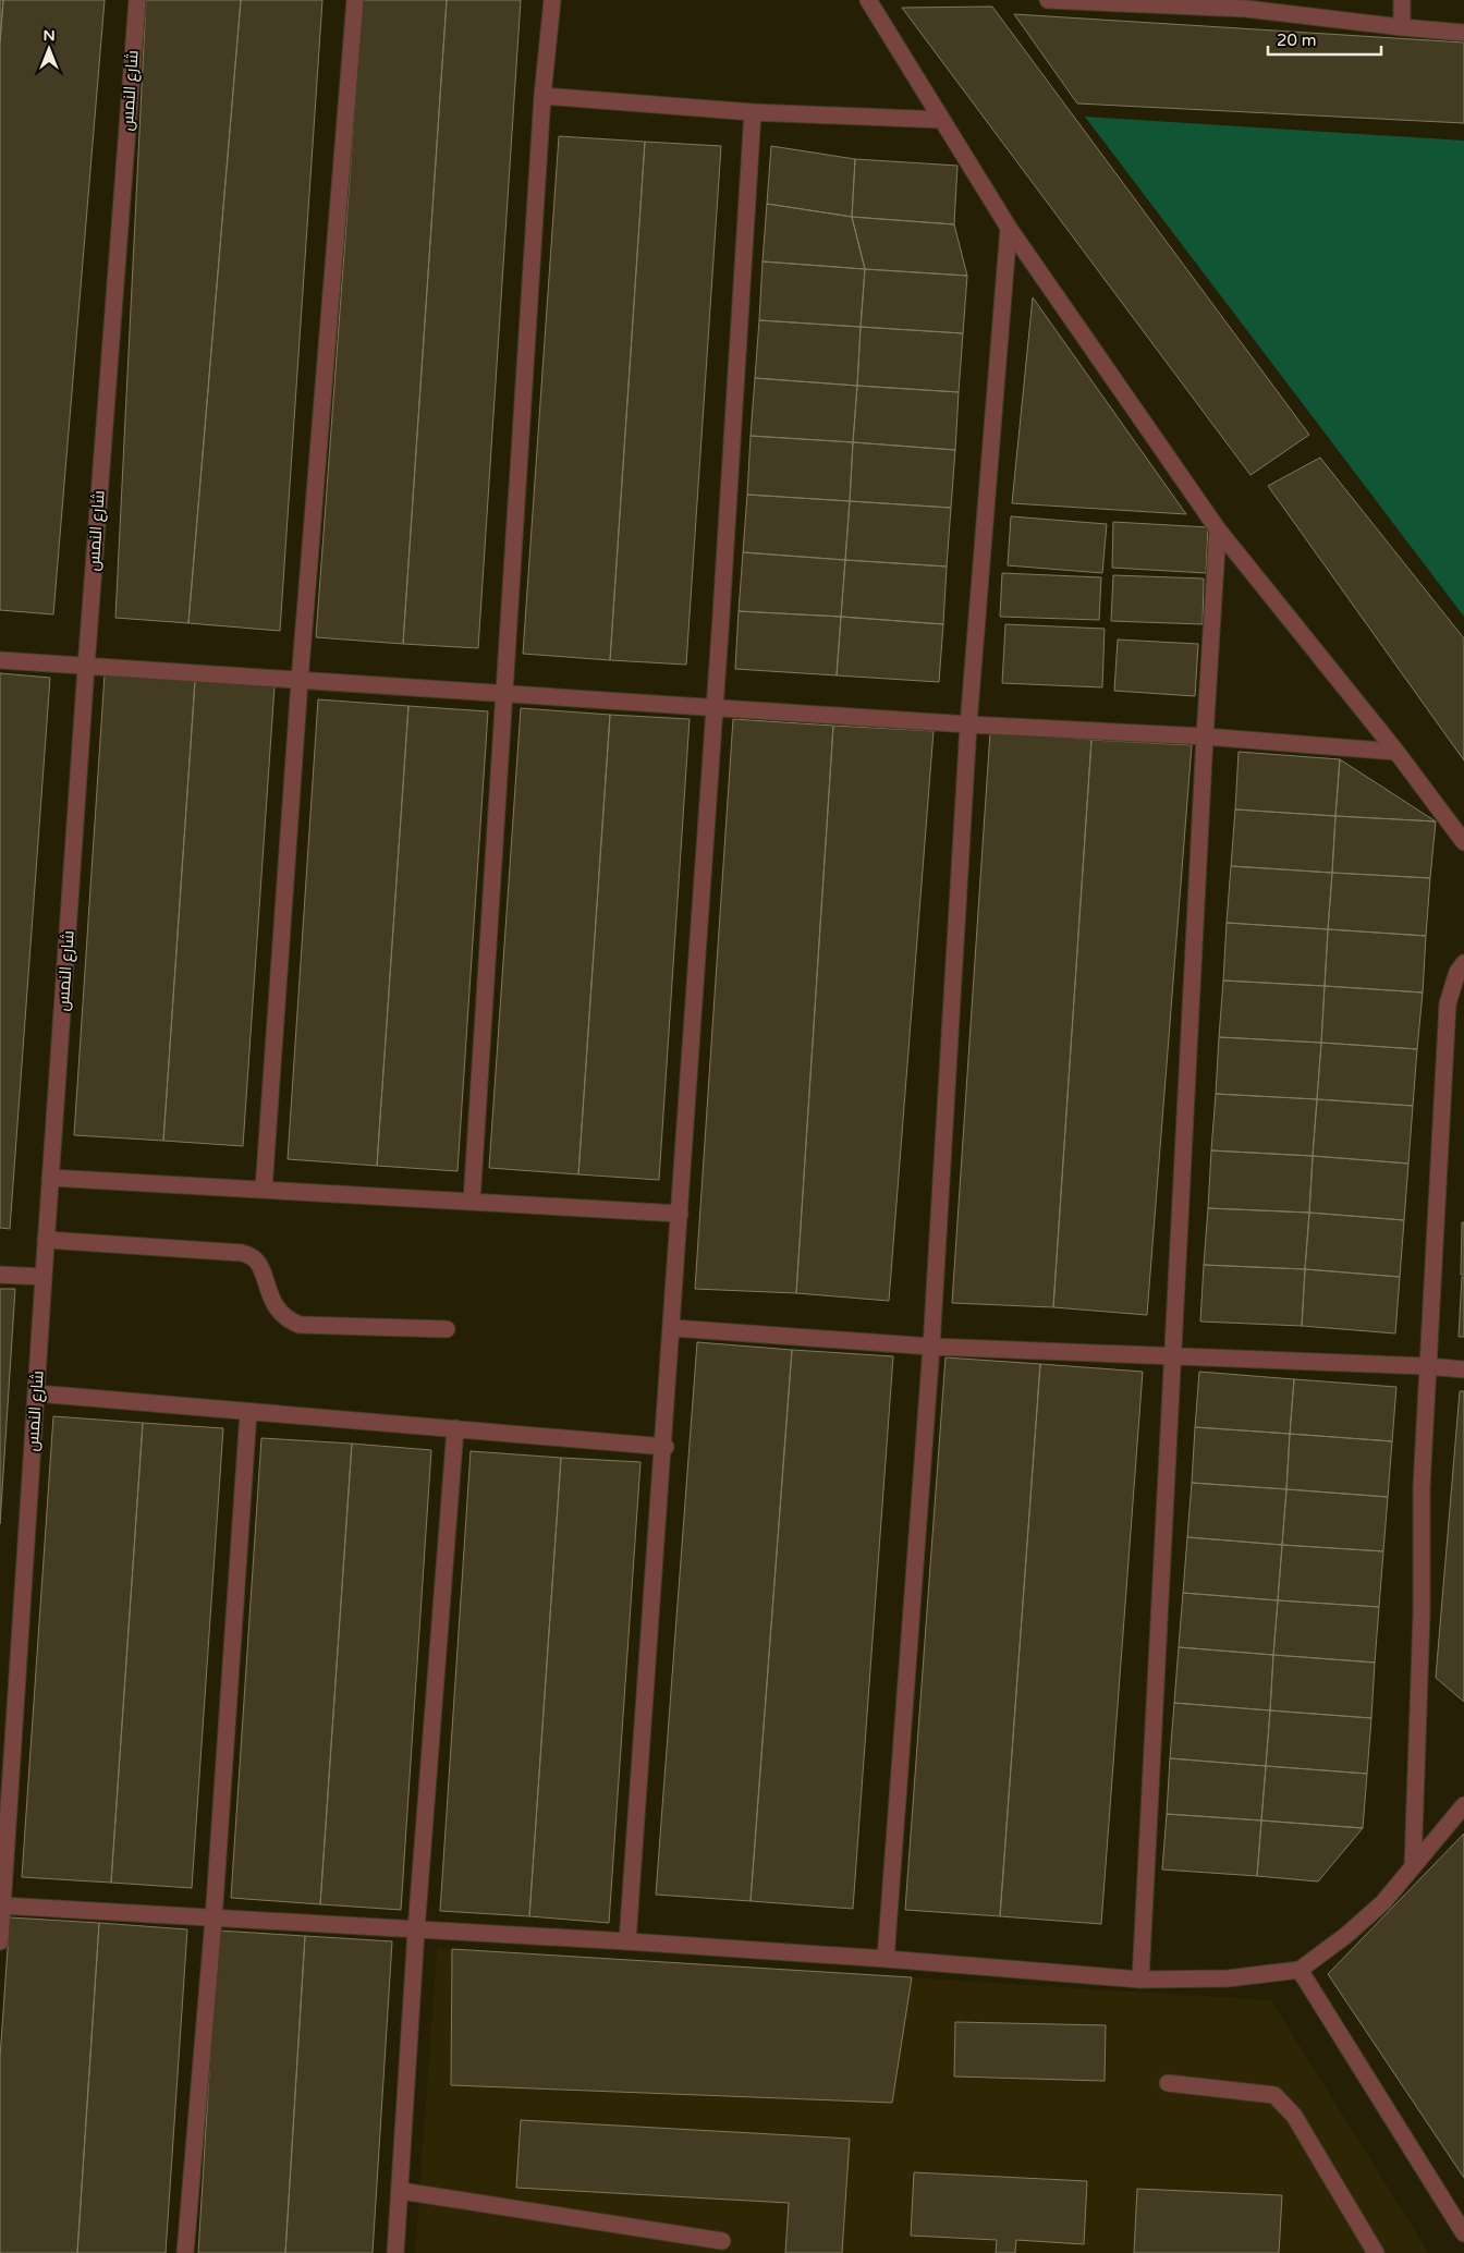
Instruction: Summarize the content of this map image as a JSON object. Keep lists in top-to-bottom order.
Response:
{
  "streets": {
    "street": ["شارع النمس"]
  },
  "scale_bar": "20 m",
  "north": "top"
}
